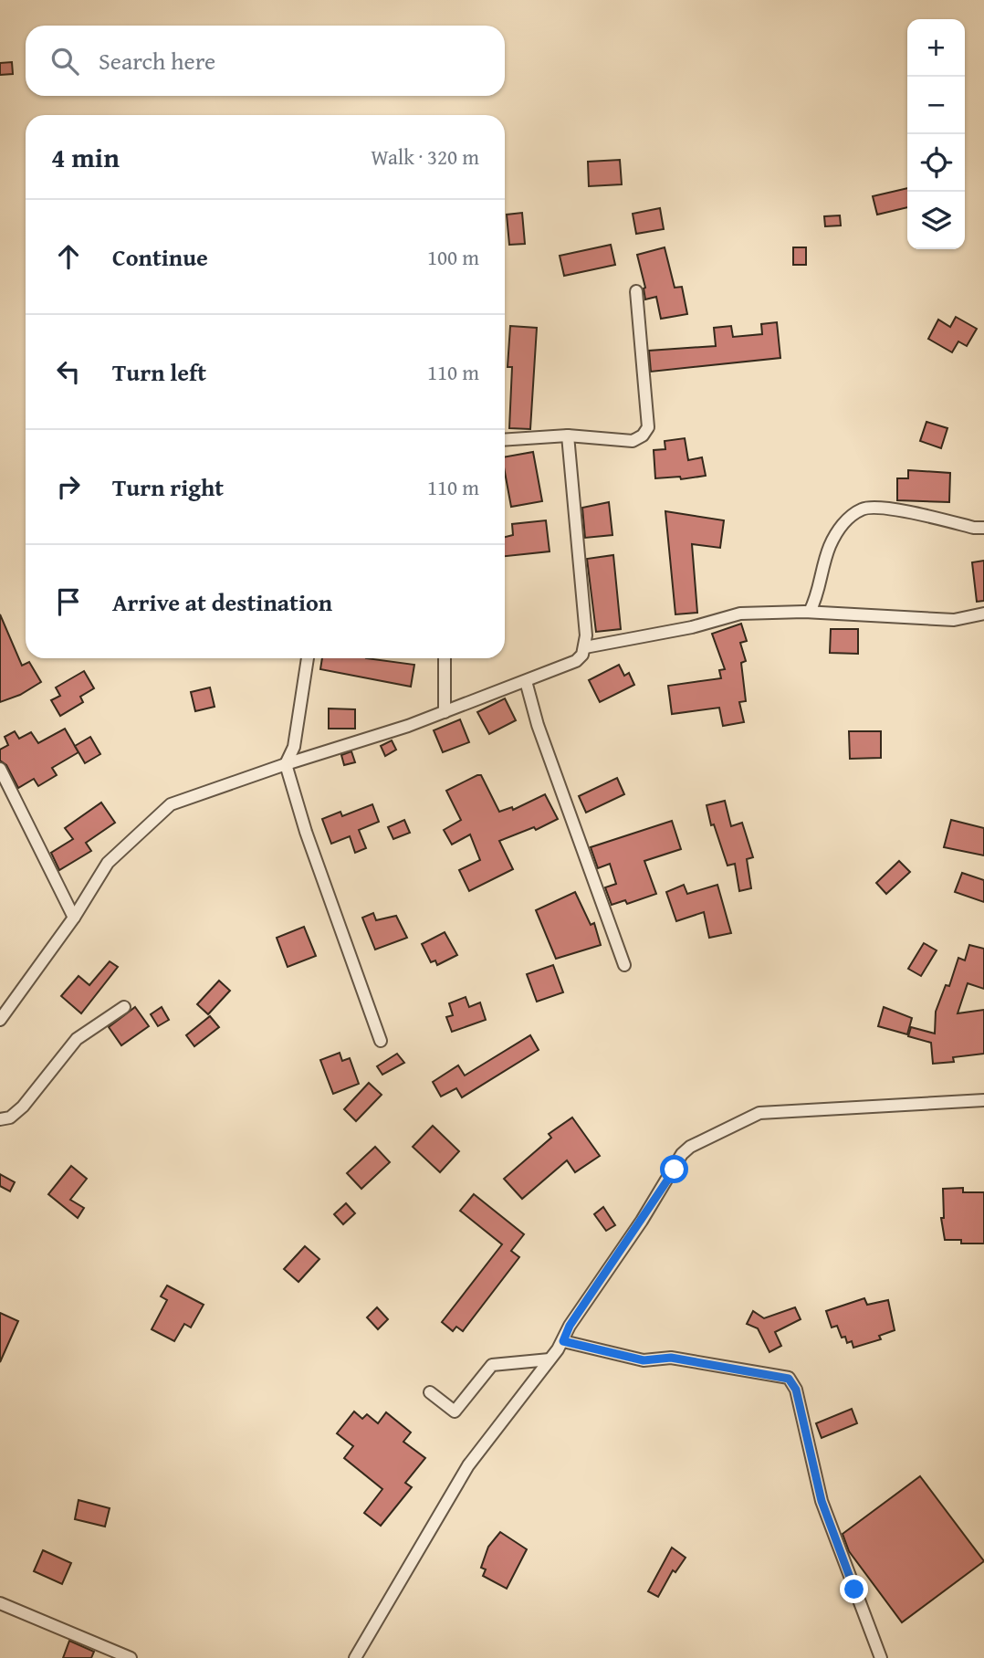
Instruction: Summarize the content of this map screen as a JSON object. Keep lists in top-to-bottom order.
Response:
{
  "page": {
    "map_buttons": ["+", "−"],
    "search": "Search here",
    "heading": ["4 min", "Walk · 320 m"],
    "list": [
      ["Continue", "100 m"],
      ["Turn left", "110 m"],
      ["Turn right", "110 m"],
      "Arrive at destination"
    ]
  }
}
